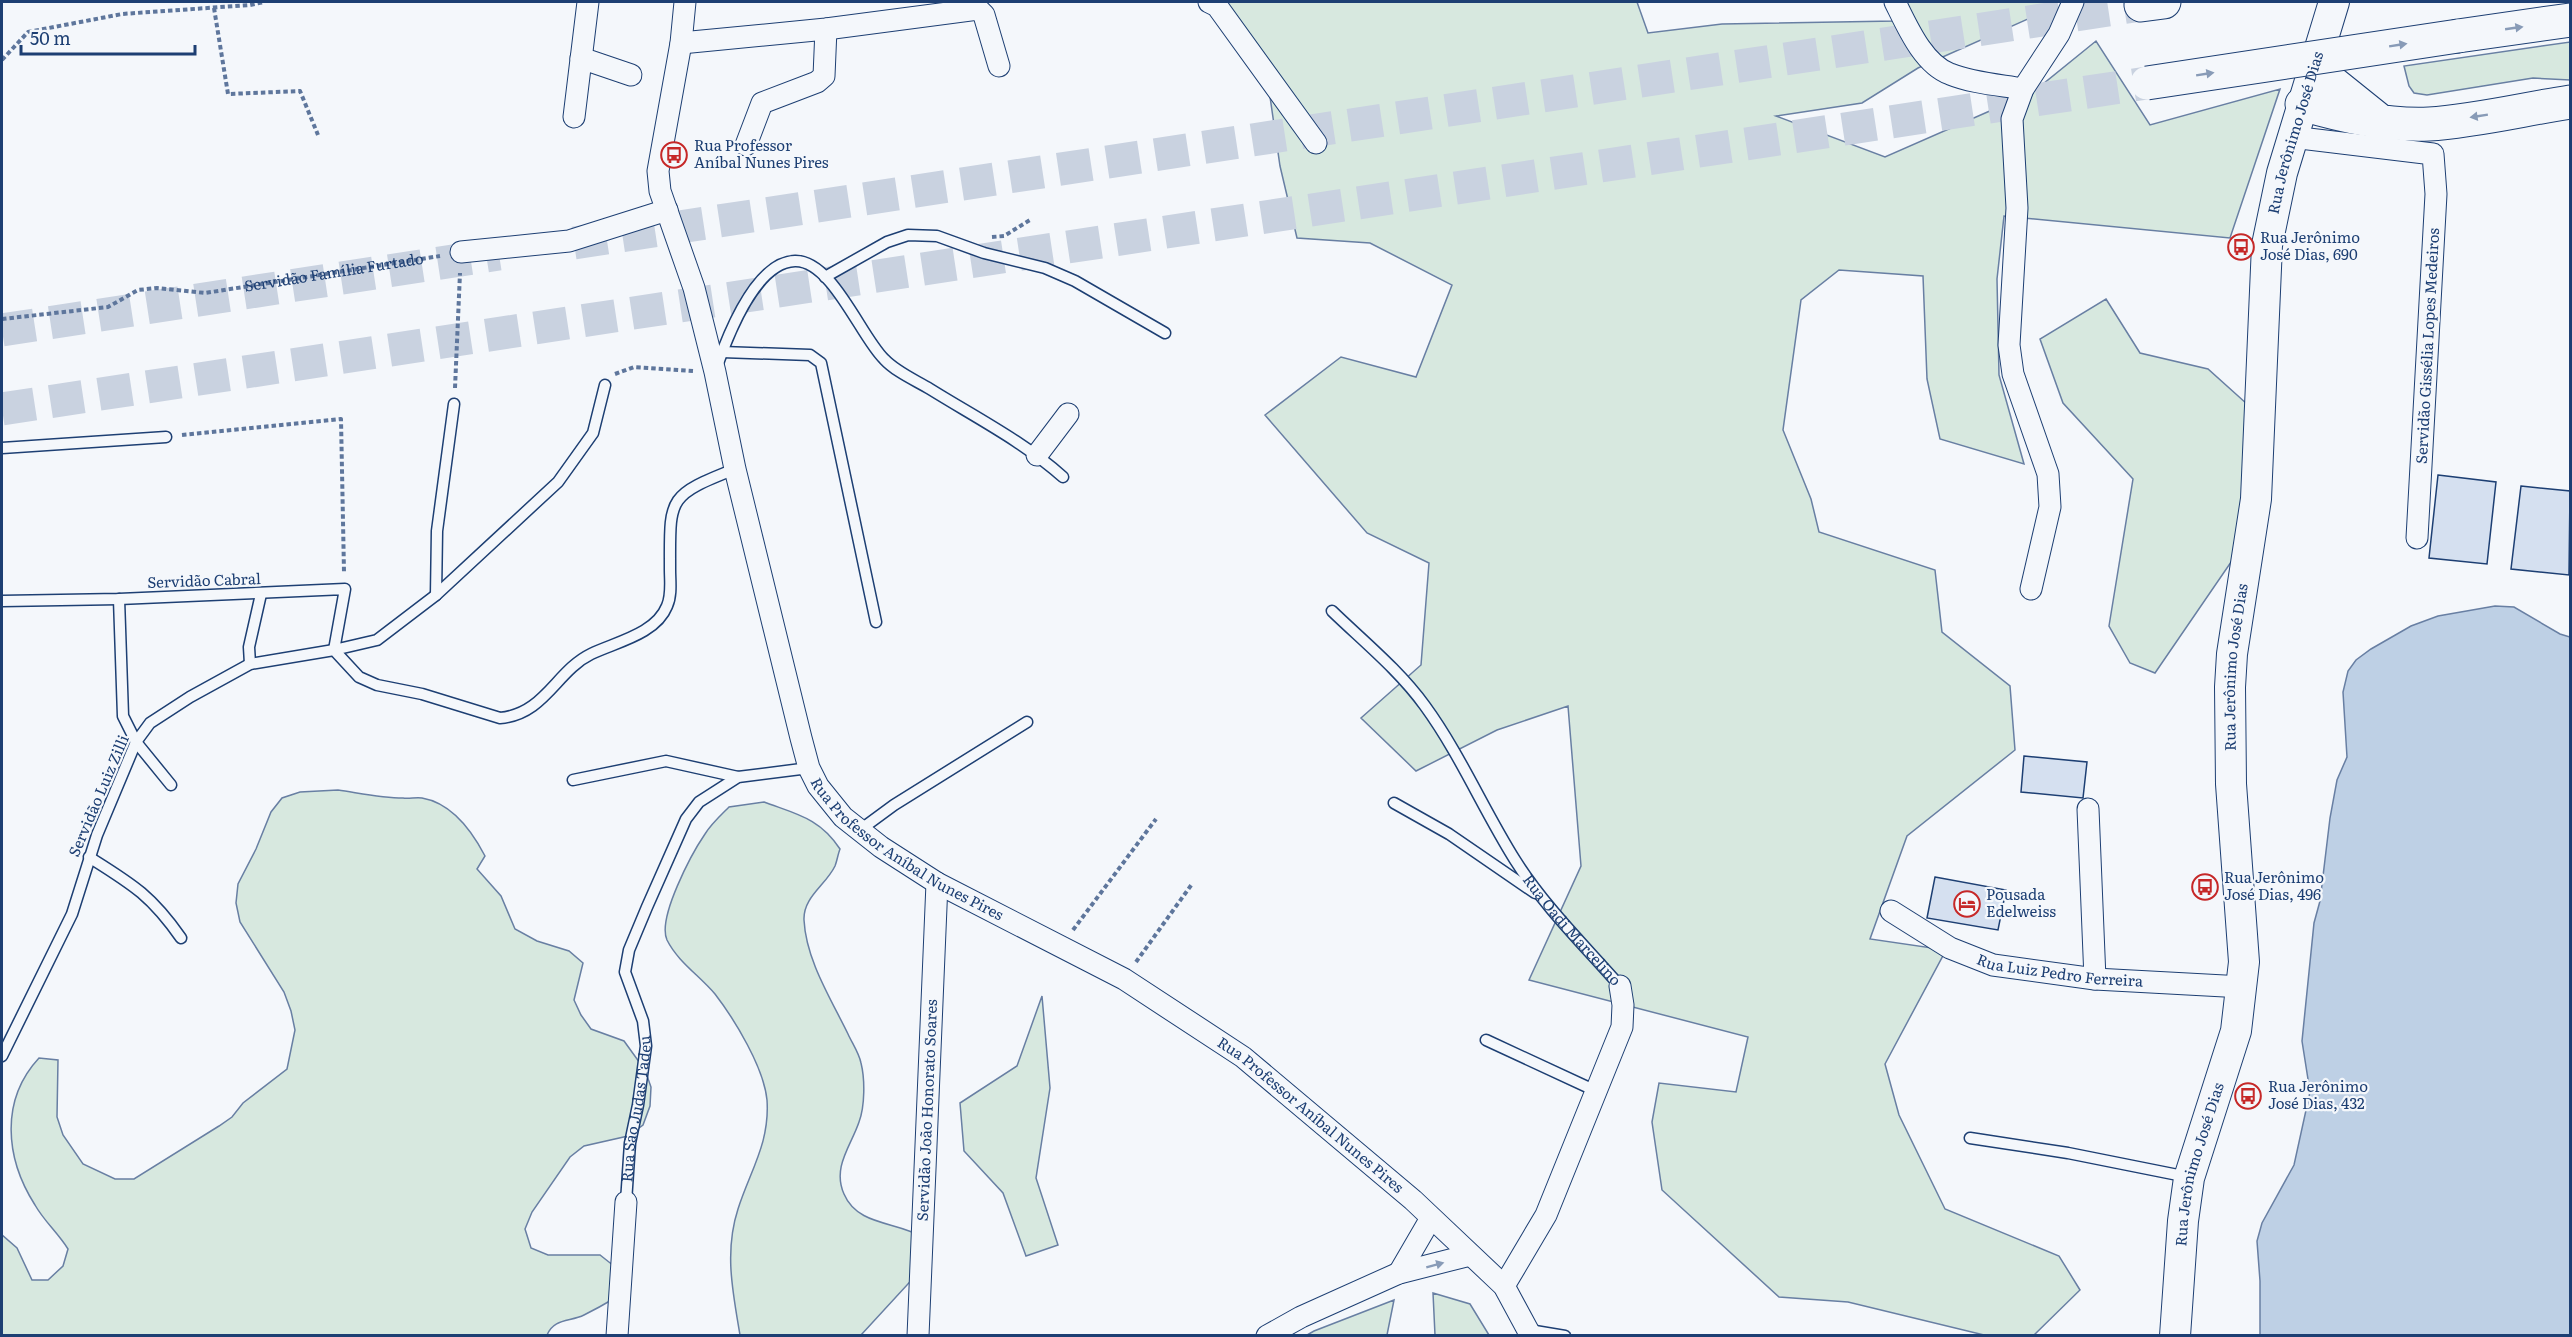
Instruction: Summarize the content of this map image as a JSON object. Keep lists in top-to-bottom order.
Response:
{
  "streets": {
    "main road": ["Rua Jerônimo José Dias"],
    "street": [
      "Servidão Gissélia Lopes Medeiros",
      "Rua Professor Aníbal Nunes Pires",
      "Rua Oadi Marcelino",
      "Rua Luiz Pedro Ferreira",
      "Rua São Judas Tadeu",
      "Servidão João Honorato Soares"
    ],
    "lane": ["Servidão Cabral", "Servidão Luiz Zilli"],
    "path": ["Servidão Família Furtado"]
  },
  "crossings": [
    ["Rua Jerônimo José Dias", "Rua Luiz Pedro Ferreira"],
    ["Rua Professor Aníbal Nunes Pires", "Rua Oadi Marcelino"],
    ["Rua Professor Aníbal Nunes Pires", "Rua São Judas Tadeu"],
    ["Rua Professor Aníbal Nunes Pires", "Servidão João Honorato Soares"]
  ],
  "places": {
    "bus stop": [
      "Rua Professor Aníbal Nunes Pires",
      "Rua Jerônimo José Dias, 690",
      "Rua Jerônimo José Dias, 496",
      "Rua Jerônimo José Dias, 432"
    ],
    "hotel": ["Pousada Edelweiss"]
  },
  "scale_bar": "50 m"
}
